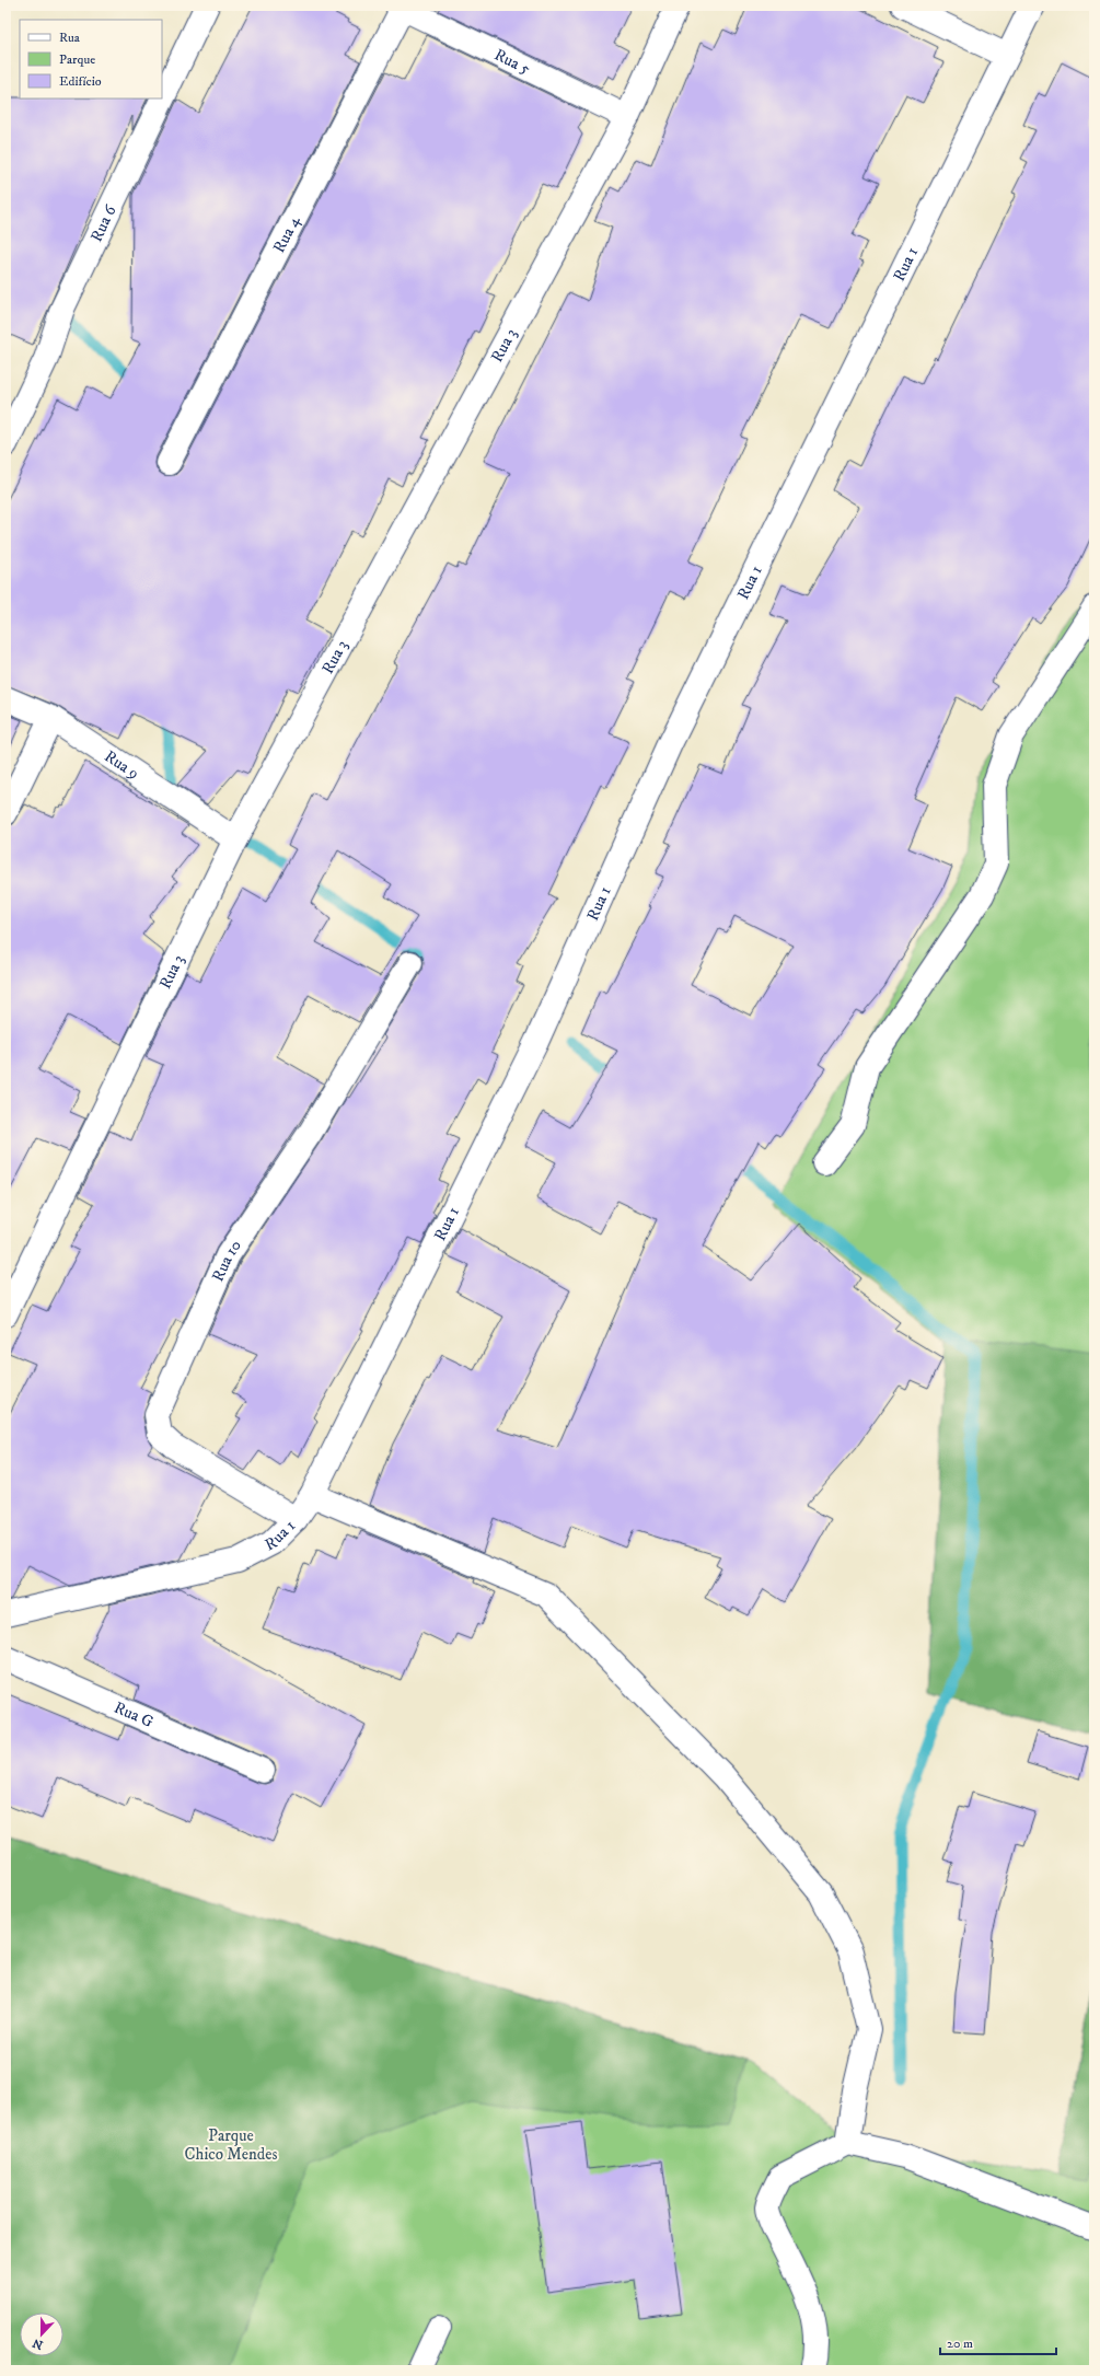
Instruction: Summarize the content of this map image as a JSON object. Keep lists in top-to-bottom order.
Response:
{
  "streets": {
    "street": [
      "Rua 5",
      "Rua 6",
      "Rua 4",
      "Rua 1",
      "Rua 3",
      "Rua 9",
      "Rua 10",
      "Rua G"
    ]
  },
  "crossings": [
    ["Rua 5", "Rua 4"],
    ["Rua 5", "Rua 3"],
    ["Rua 1", "Rua 10"],
    ["Rua 3", "Rua 9"]
  ],
  "parks": ["Parque Chico Mendes"],
  "legend": ["Rua", "Parque", "Edifício"],
  "scale_bar": "20 m",
  "north": "bottom"
}
